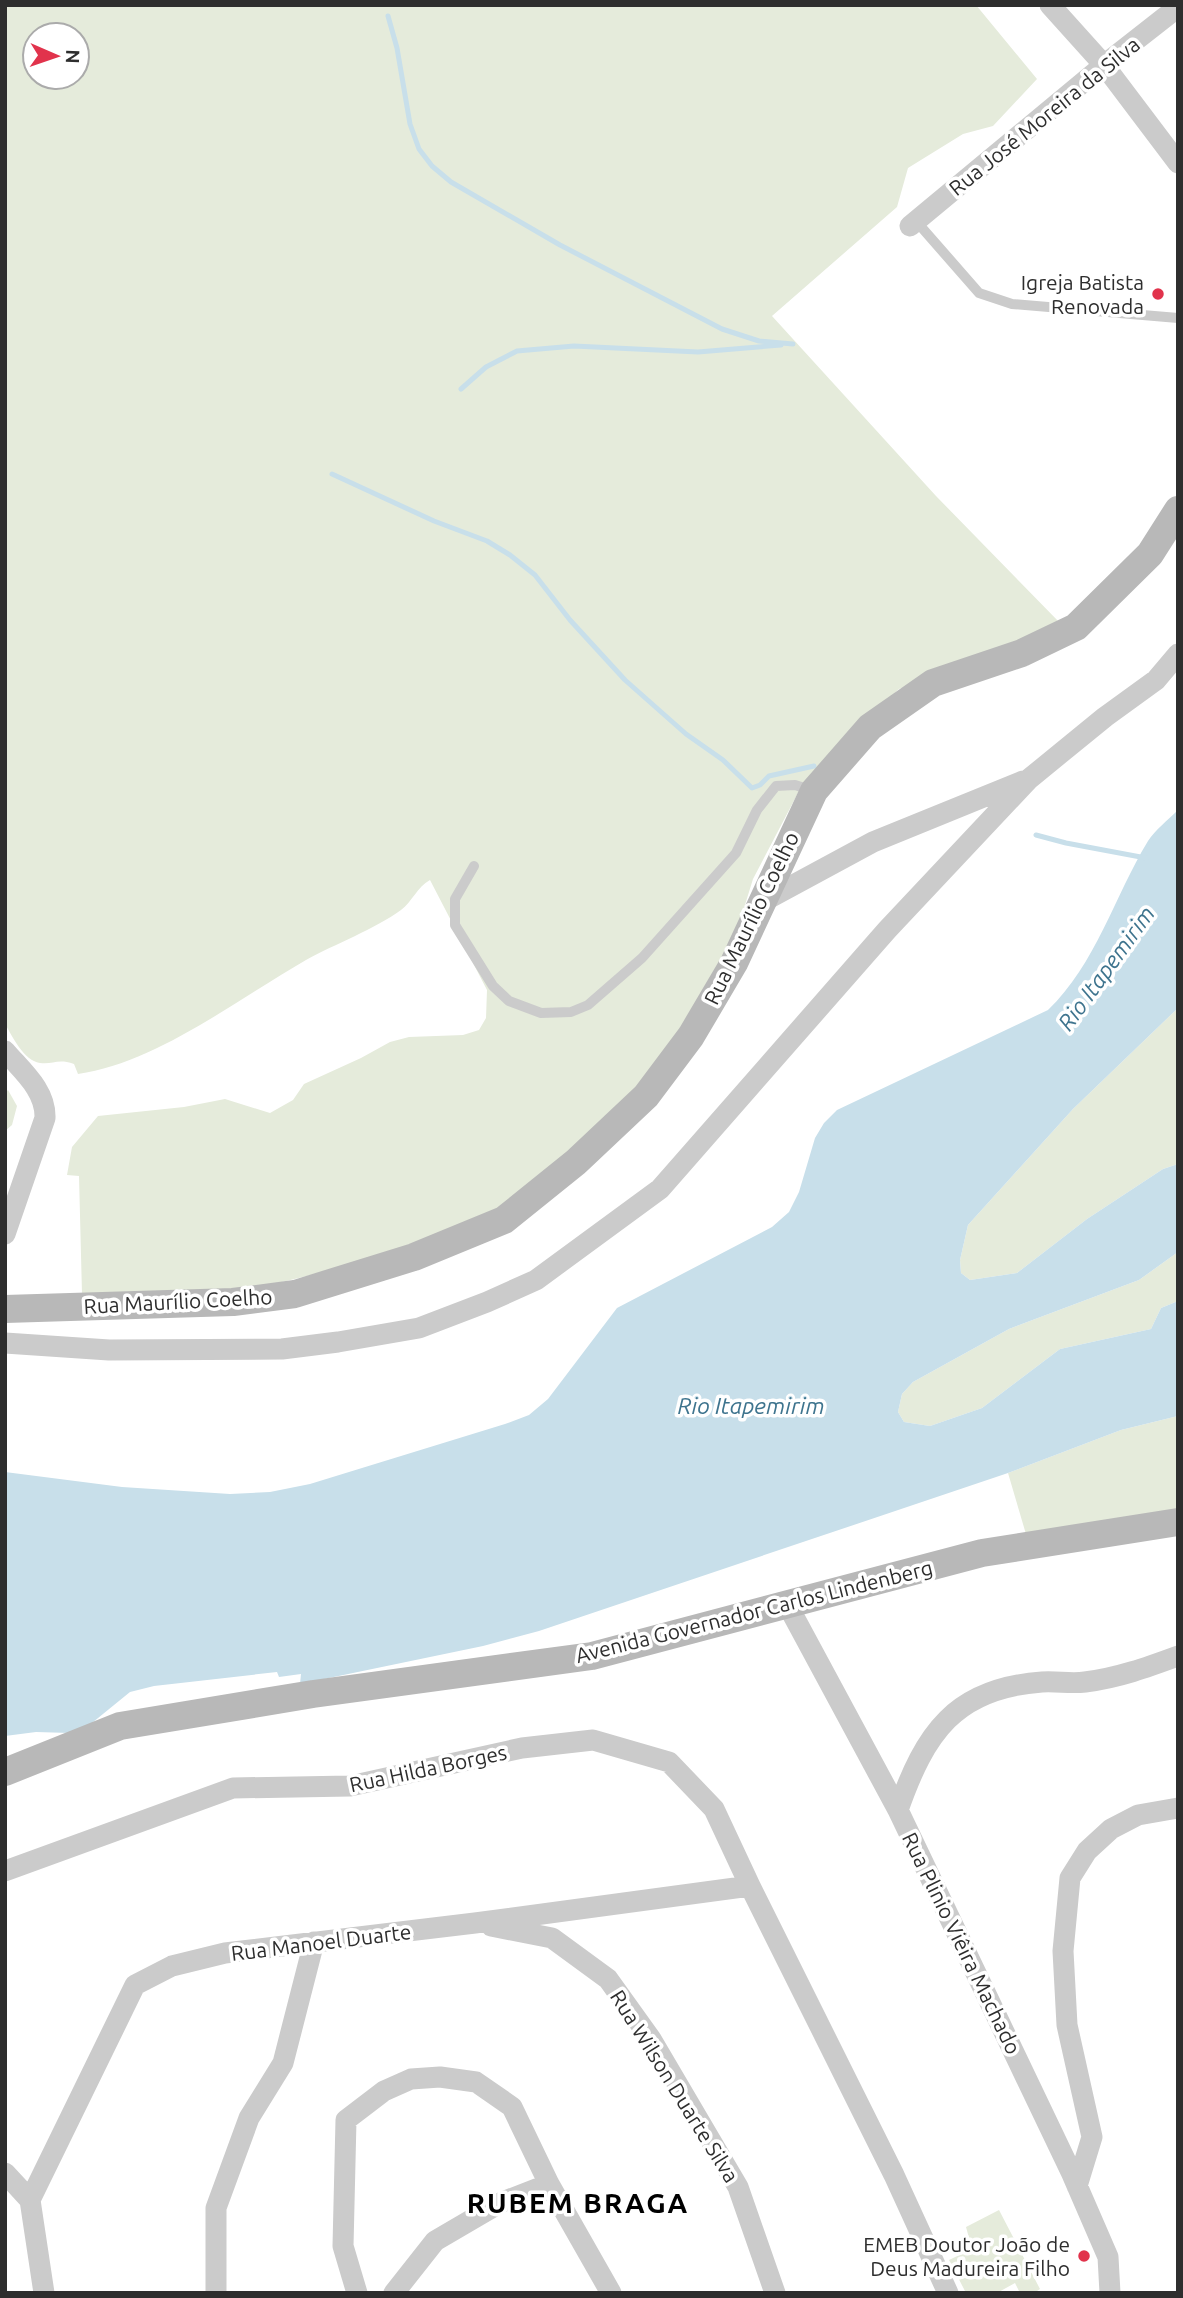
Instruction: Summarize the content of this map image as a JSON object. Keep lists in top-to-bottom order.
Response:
{
  "streets": {
    "main road": ["Rua Maurílio Coelho", "Avenida Governador Carlos Lindenberg"],
    "street": [
      "Rua José Moreira da Silva",
      "Rua Hilda Borges",
      "Rua Manoel Duarte",
      "Rua Plinio Viêira Machado",
      "Rua Wilson Duarte Silva"
    ]
  },
  "crossings": [
    ["Avenida Governador Carlos Lindenberg", "Rua Plinio Viêira Machado"],
    ["Rua Hilda Borges", "Rua Manoel Duarte"],
    ["Rua Manoel Duarte", "Rua Wilson Duarte Silva"]
  ],
  "districts": ["RUBEM BRAGA"],
  "water": ["Rio Itapemirim"],
  "places": ["Igreja Batista Renovada", "EMEB Doutor João de Deus Madureira Filho"],
  "north": "right"
}
